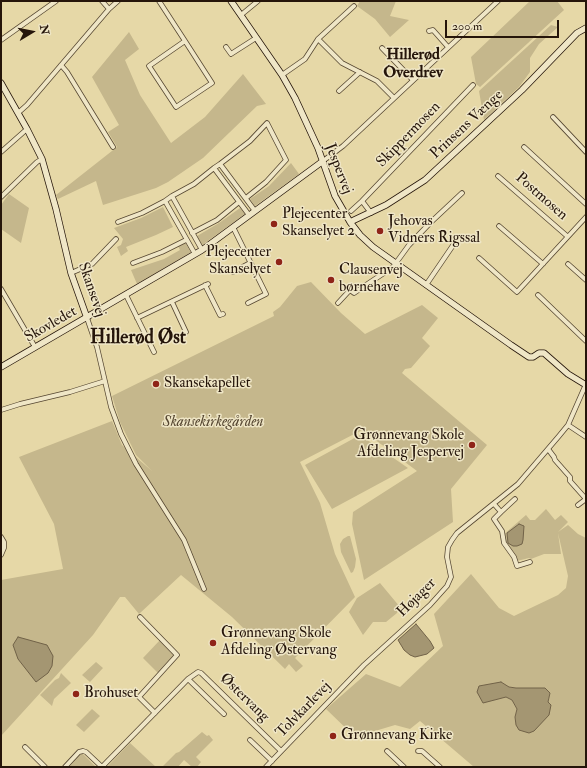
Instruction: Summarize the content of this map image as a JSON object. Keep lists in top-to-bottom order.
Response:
{
  "streets": {
    "street": [
      "Prinsens Vænge",
      "Skippermosen",
      "Jespervej",
      "Postmosen",
      "Skansevej",
      "Skovledet",
      "Højager",
      "Østervang",
      "Tolvkarlevej"
    ]
  },
  "crossings": [
    ["Prinsens Vænge", "Jespervej"],
    ["Jespervej", "Skovledet"],
    ["Jespervej", "Højager"],
    ["Skansevej", "Skovledet"],
    ["Højager", "Tolvkarlevej"],
    ["Østervang", "Tolvkarlevej"]
  ],
  "districts": ["Hillerød Overdrev", "Hillerød Øst"],
  "parks": ["Skansekirkegården"],
  "places": [
    "Plejecenter Skanselyet 2",
    "Jehovas Vidners Rigssal",
    "Plejecenter Skanselyet",
    "Clausenvej børnehave",
    "Skansekapellet",
    "Grønnevang Skole Afdeling Jespervej",
    "Grønnevang Skole Afdeling Østervang",
    "Brohuset",
    "Grønnevang Kirke"
  ],
  "scale_bar": "200 m",
  "north": "right"
}
